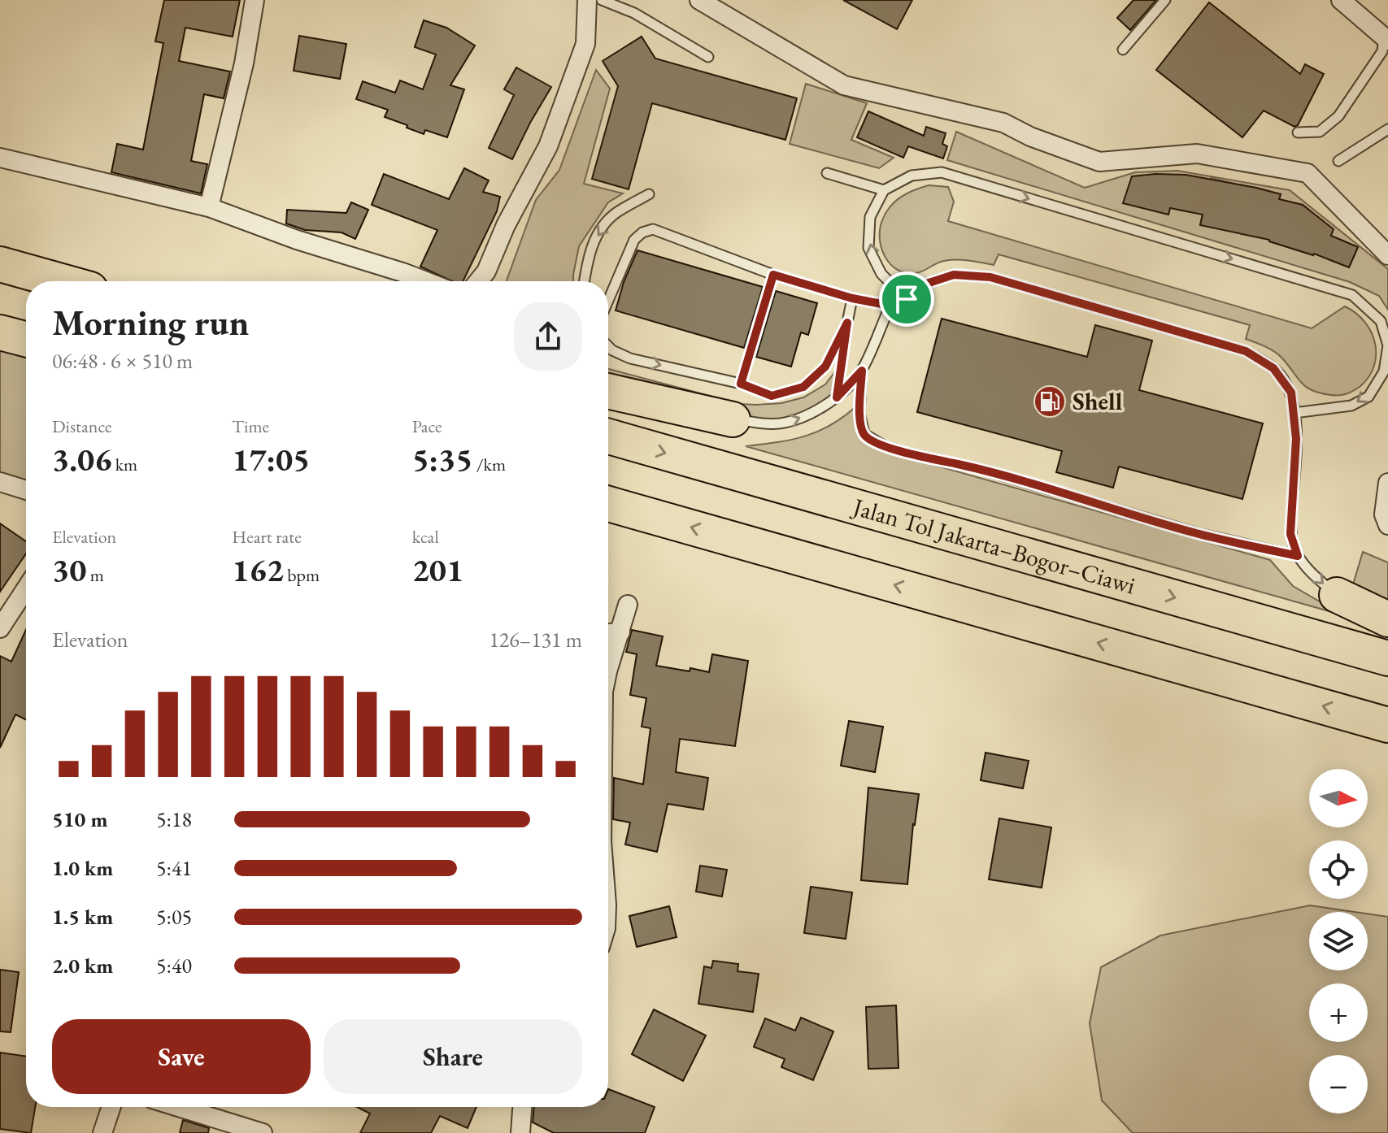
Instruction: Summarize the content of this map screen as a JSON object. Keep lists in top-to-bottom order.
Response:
{
  "streets": {
    "highway": ["Jalan Tol Jakarta–Bogor–Ciawi"]
  },
  "places": {
    "fuel station": ["Shell"]
  },
  "north": "right",
  "page": {
    "heading": ["Morning run", "06:48 · 6 × 510 m"],
    "stats": [
      ["Distance", "3.06 km"],
      ["Time", "17:05"],
      ["Pace", "5:35 /km"],
      ["Elevation", "30 m"],
      ["Heart rate", "162 bpm"],
      ["kcal", "201"]
    ],
    "chart": ["Elevation", "126–131 m"],
    "map_buttons": ["+", "−"],
    "list": [
      {
        "name": "510 m",
        "note": "5:18"
      },
      {
        "name": "1.0 km",
        "note": "5:41"
      },
      {
        "name": "1.5 km",
        "note": "5:05"
      },
      {
        "name": "2.0 km",
        "note": "5:40"
      }
    ],
    "buttons": ["Save", "Share"]
  }
}
